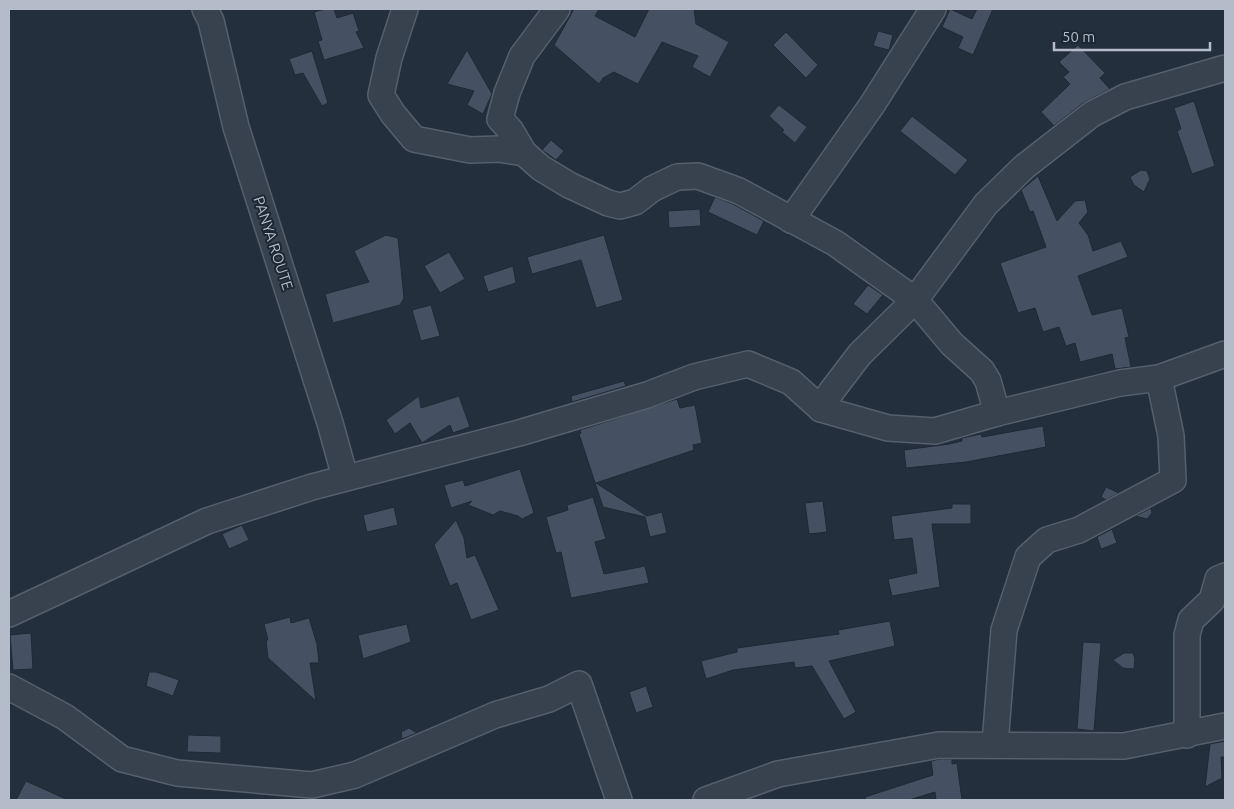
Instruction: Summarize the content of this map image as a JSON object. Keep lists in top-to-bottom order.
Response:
{
  "streets": {
    "street": ["PANYA ROUTE"]
  },
  "scale_bar": "50 m"
}
